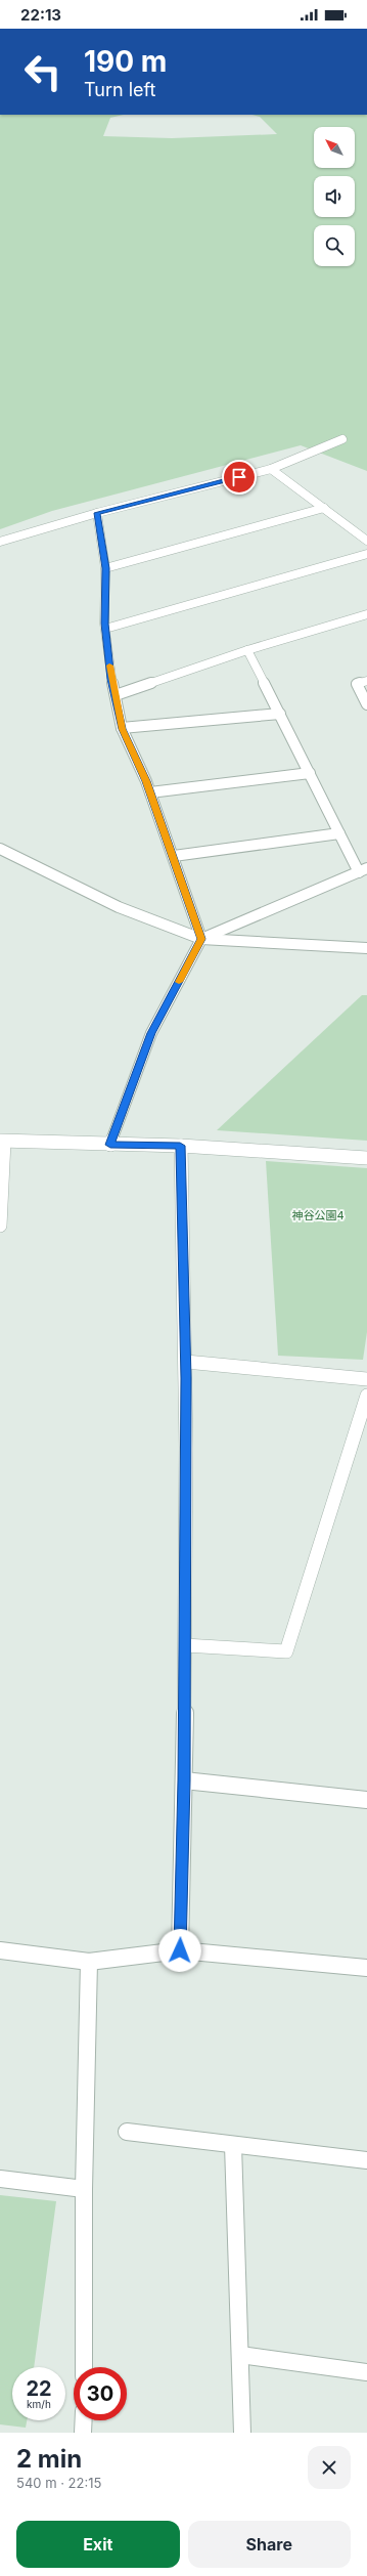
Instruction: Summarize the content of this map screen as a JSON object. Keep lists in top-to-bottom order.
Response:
{
  "parks": ["神谷公園4"],
  "north": "top left",
  "page": {
    "status": "22:13",
    "turn": ["190 m", "Turn left"],
    "speed": "22 km/h",
    "limit": "30",
    "heading": ["2 min", "540 m · 22:15"],
    "buttons": ["Exit", "Share"]
  }
}
